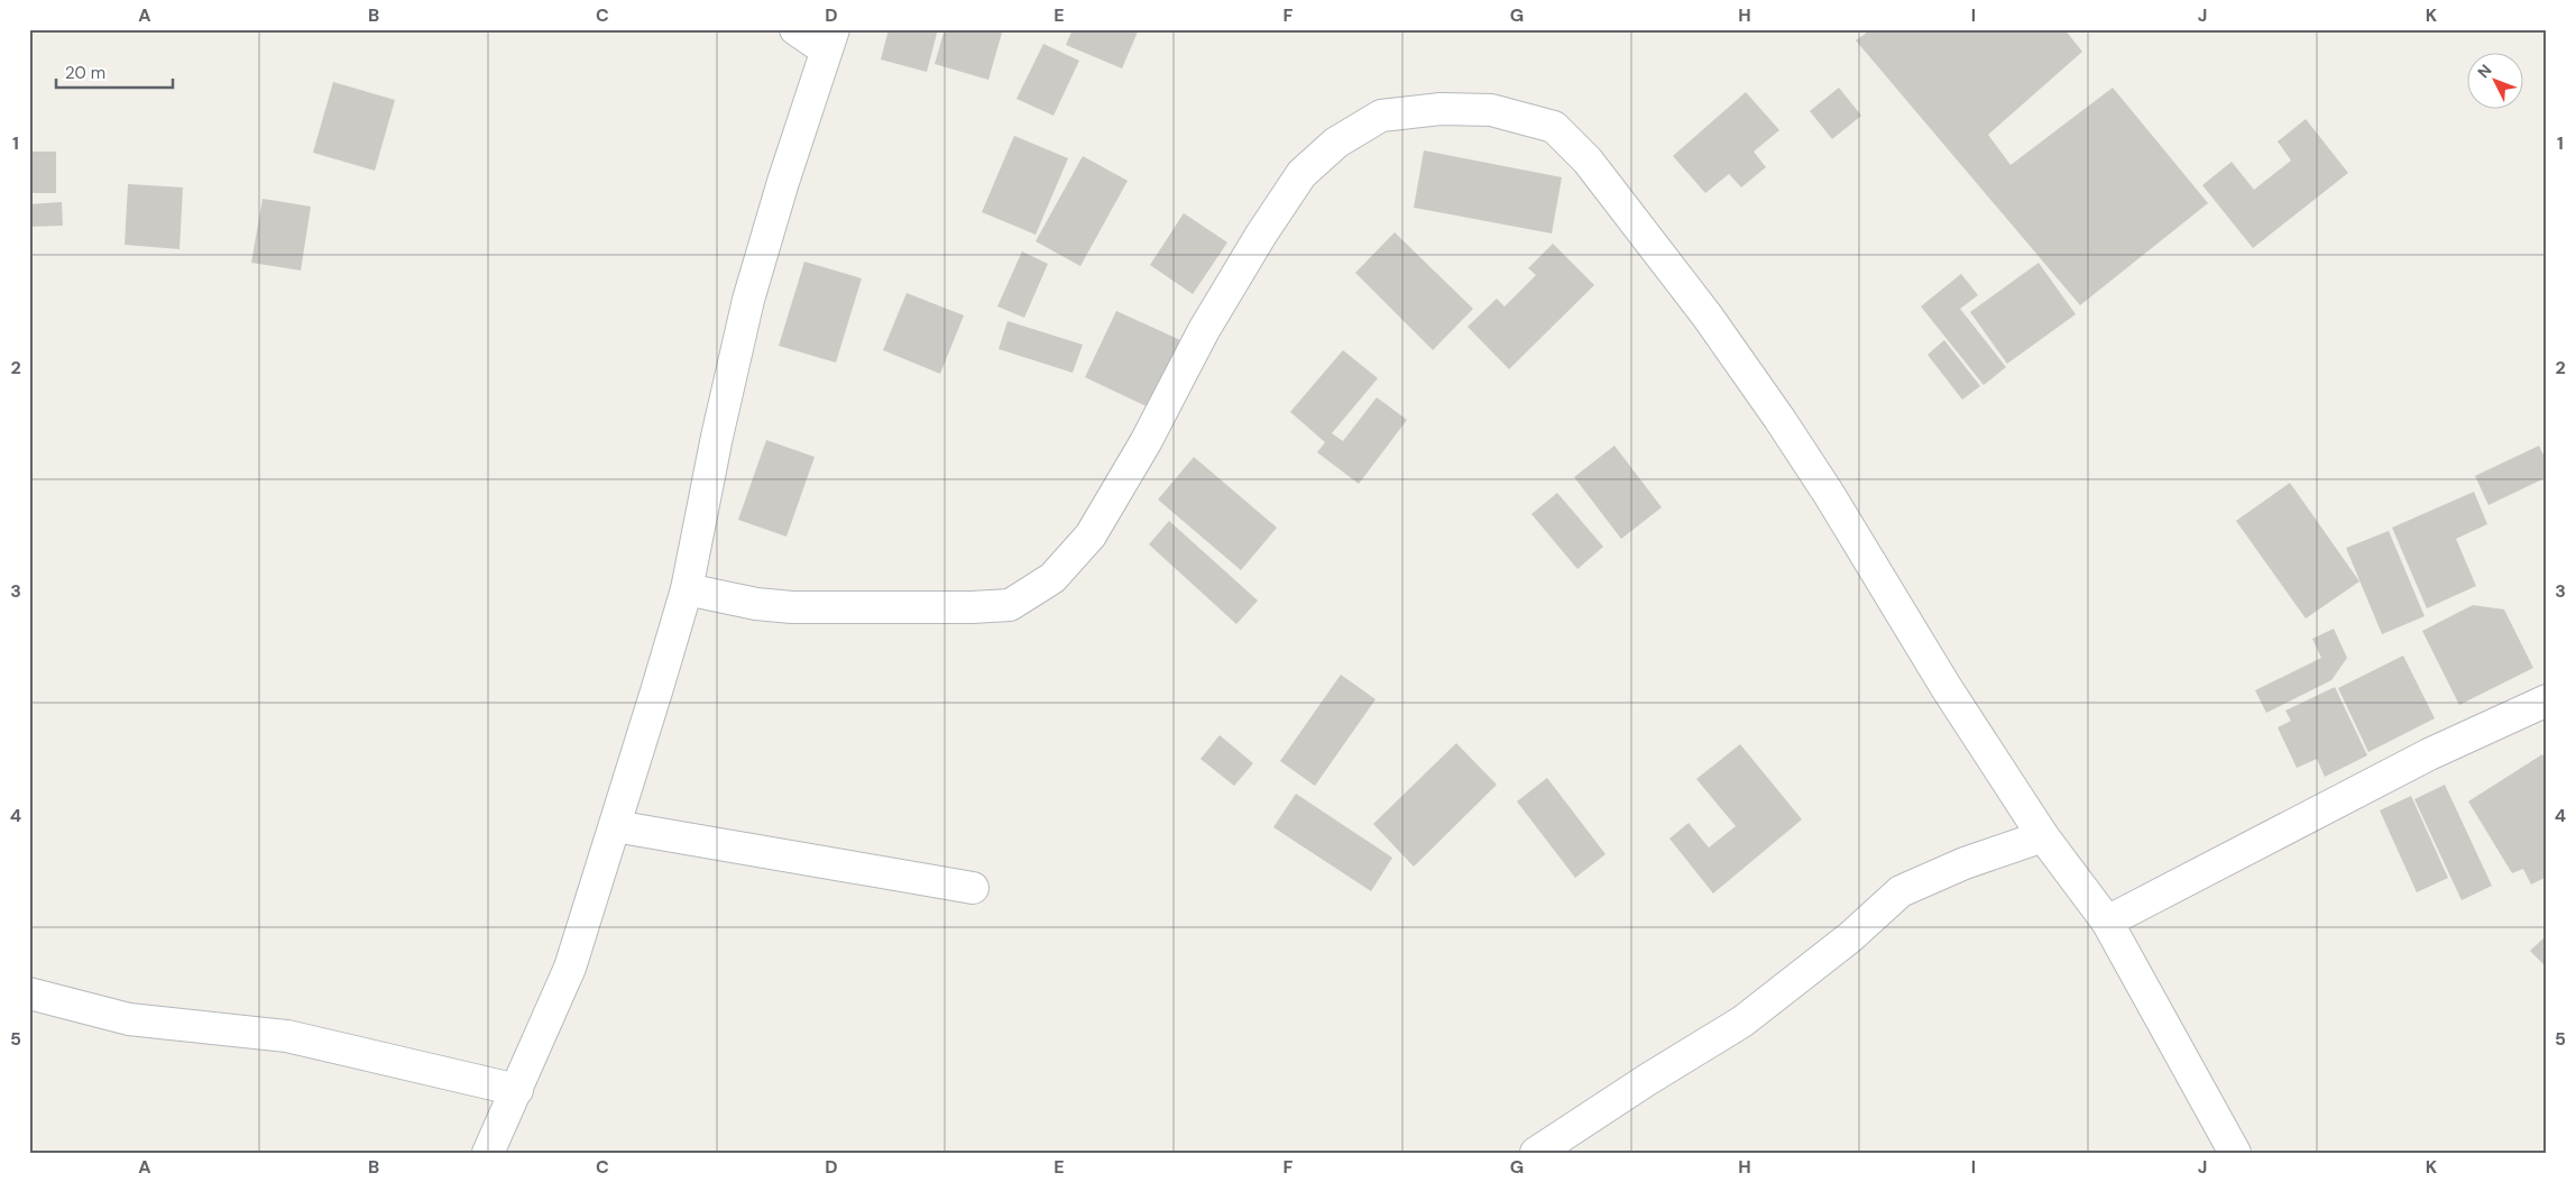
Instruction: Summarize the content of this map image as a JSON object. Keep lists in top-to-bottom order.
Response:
{
  "scale_bar": "20 m",
  "north": "top left",
  "grid": {
    "columns": [
      "A",
      "B",
      "C",
      "D",
      "E",
      "F",
      "G",
      "H",
      "I",
      "J",
      "K"
    ],
    "rows": [
      "1",
      "2",
      "3",
      "4",
      "5"
    ]
  }
}
